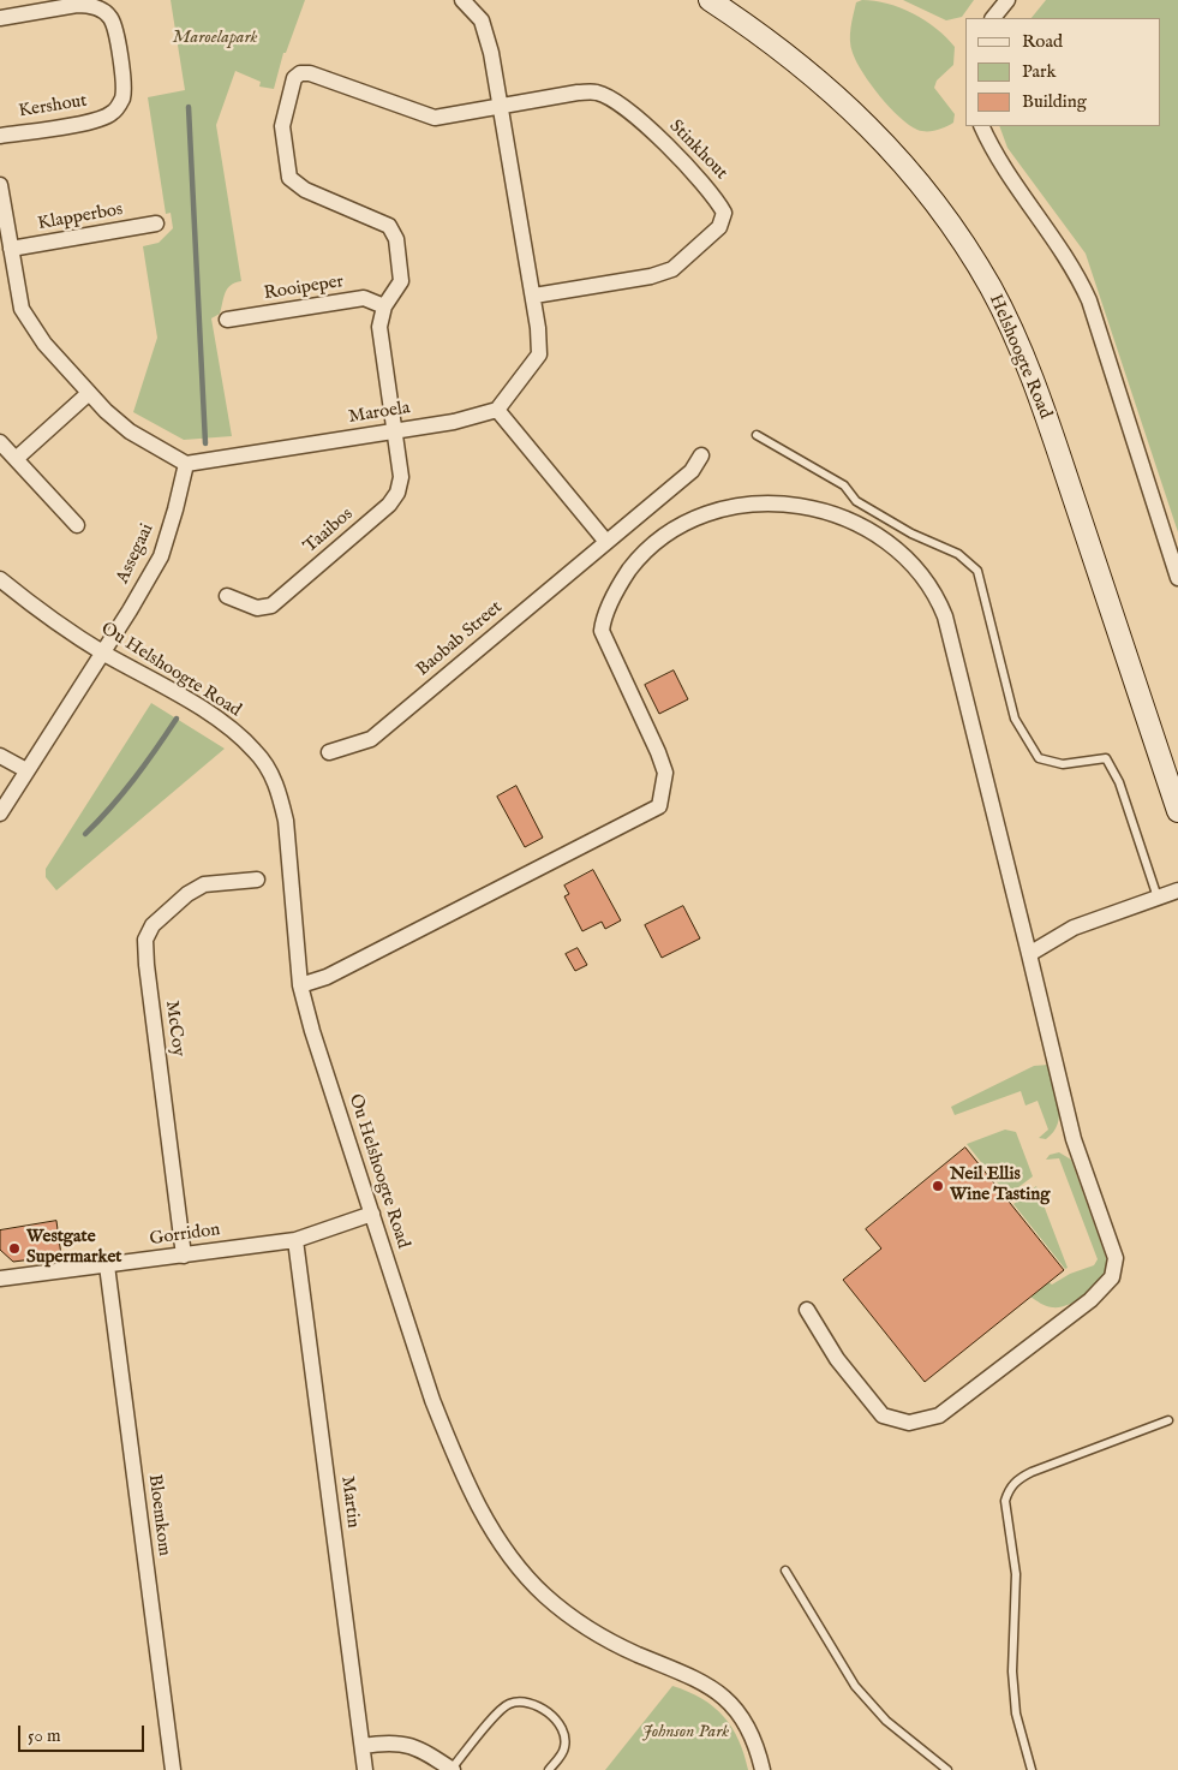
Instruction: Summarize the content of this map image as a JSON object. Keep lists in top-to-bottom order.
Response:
{
  "streets": {
    "main road": ["Helshoogte Road"],
    "street": [
      "Kershout",
      "Stinkhout",
      "Klapperbos",
      "Rooipeper",
      "Maroela",
      "Taaibos",
      "Assegaai",
      "Baobab Street",
      "Ou Helshoogte Road",
      "McCoy",
      "Gorridon",
      "Martin",
      "Bloemkom"
    ]
  },
  "crossings": [
    ["Rooipeper", "Taaibos"],
    ["Maroela", "Taaibos"],
    ["Maroela", "Assegaai"],
    ["Assegaai", "Ou Helshoogte Road"],
    ["Ou Helshoogte Road", "Gorridon"],
    ["McCoy", "Gorridon"],
    ["Gorridon", "Martin"],
    ["Gorridon", "Bloemkom"]
  ],
  "parks": ["Maroelapark", "Johnson Park"],
  "places": ["Neil Ellis Wine Tasting", "Westgate Supermarket"],
  "legend": ["Road", "Park", "Building"],
  "scale_bar": "50 m"
}
